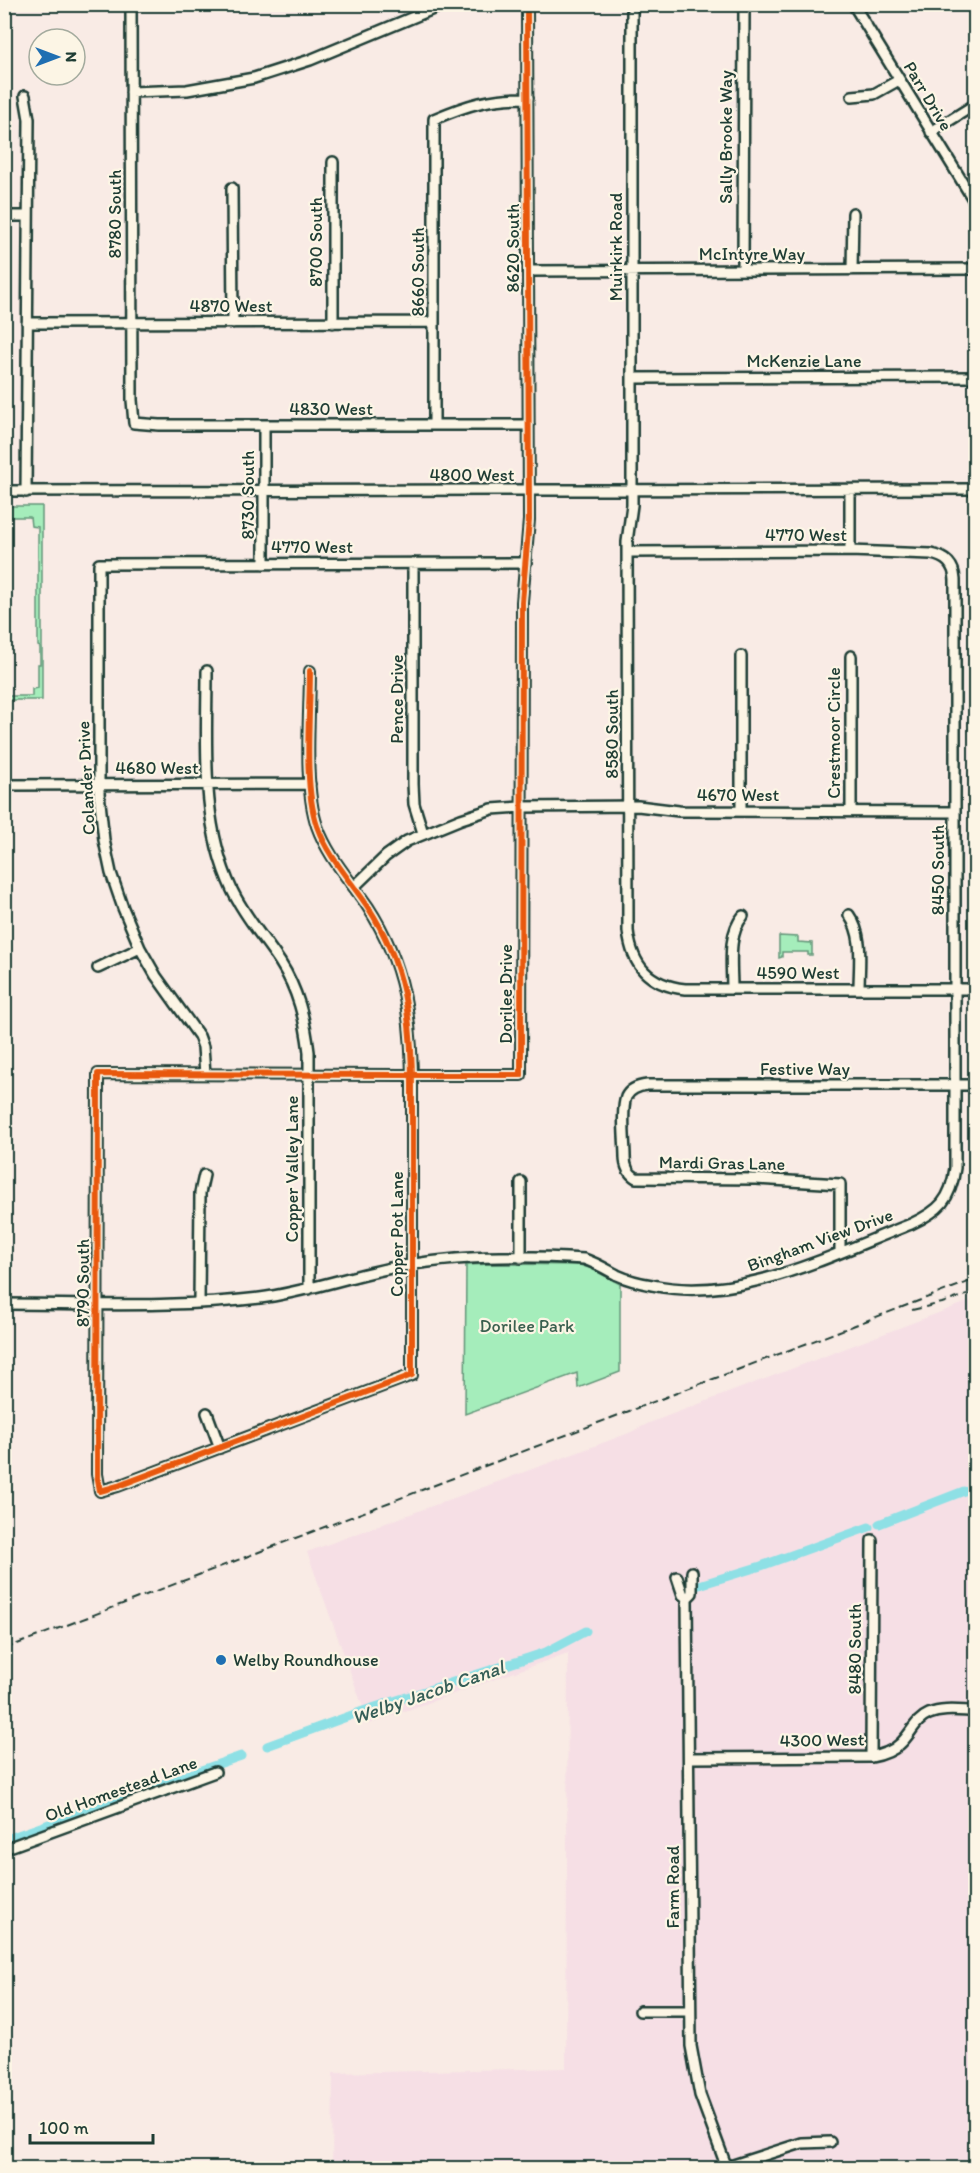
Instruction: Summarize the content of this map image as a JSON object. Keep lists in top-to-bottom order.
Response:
{
  "streets": {
    "street": [
      "Parr Drive",
      "Sally Brooke Way",
      "8780 South",
      "8700 South",
      "Muirkirk Road",
      "8620 South",
      "McIntyre Way",
      "8660 South",
      "4870 West",
      "McKenzie Lane",
      "4830 West",
      "4800 West",
      "8730 South",
      "4770 West",
      "Pence Drive",
      "Crestmoor Circle",
      "8580 South",
      "4680 West",
      "Colander Drive",
      "4670 West",
      "8450 South",
      "4590 West",
      "Dorilee Drive",
      "Festive Way",
      "Mardi Gras Lane",
      "Copper Valley Lane",
      "Copper Pot Lane",
      "Bingham View Drive",
      "8790 South",
      "8480 South",
      "4300 West",
      "Old Homestead Lane",
      "Farm Road"
    ]
  },
  "crossings": [
    ["Sally Brooke Way", "McIntyre Way"],
    ["8780 South", "4870 West"],
    ["8780 South", "4830 West"],
    ["8700 South", "4870 West"],
    ["Muirkirk Road", "McIntyre Way"],
    ["Muirkirk Road", "McKenzie Lane"],
    ["Muirkirk Road", "4800 West"],
    ["Muirkirk Road", "8580 South"],
    ["8620 South", "McIntyre Way"],
    ["8620 South", "8660 South"],
    ["8620 South", "4830 West"],
    ["8620 South", "4800 West"],
    ["8620 South", "Dorilee Drive"],
    ["8660 South", "4870 West"],
    ["8660 South", "4830 West"],
    ["4830 West", "8730 South"],
    ["4800 West", "8730 South"],
    ["4800 West", "8580 South"],
    ["4800 West", "Dorilee Drive"],
    ["8730 South", "4770 West"],
    ["4770 West", "Pence Drive"],
    ["4770 West", "8580 South"],
    ["4770 West", "Colander Drive"],
    ["4770 West", "8450 South"],
    ["4770 West", "Dorilee Drive"],
    ["Pence Drive", "4670 West"],
    ["Crestmoor Circle", "4670 West"],
    ["8580 South", "4670 West"],
    ["8580 South", "4590 West"],
    ["4680 West", "Colander Drive"],
    ["4680 West", "Copper Valley Lane"],
    ["4680 West", "Copper Pot Lane"],
    ["Colander Drive", "Dorilee Drive"],
    ["4670 West", "8450 South"],
    ["4670 West", "Dorilee Drive"],
    ["4670 West", "Copper Pot Lane"],
    ["8450 South", "4590 West"],
    ["8450 South", "Festive Way"],
    ["8450 South", "Bingham View Drive"],
    ["Dorilee Drive", "Copper Valley Lane"],
    ["Dorilee Drive", "Copper Pot Lane"],
    ["Dorilee Drive", "8790 South"],
    ["Festive Way", "Mardi Gras Lane"],
    ["Mardi Gras Lane", "Bingham View Drive"],
    ["Copper Valley Lane", "Bingham View Drive"],
    ["Copper Pot Lane", "Bingham View Drive"],
    ["Copper Pot Lane", "8790 South"],
    ["Bingham View Drive", "8790 South"],
    ["8480 South", "4300 West"],
    ["4300 West", "Farm Road"]
  ],
  "water": ["Welby Jacob Canal"],
  "parks": ["Dorilee Park"],
  "places": ["Welby Roundhouse"],
  "scale_bar": "100 m",
  "north": "right"
}
